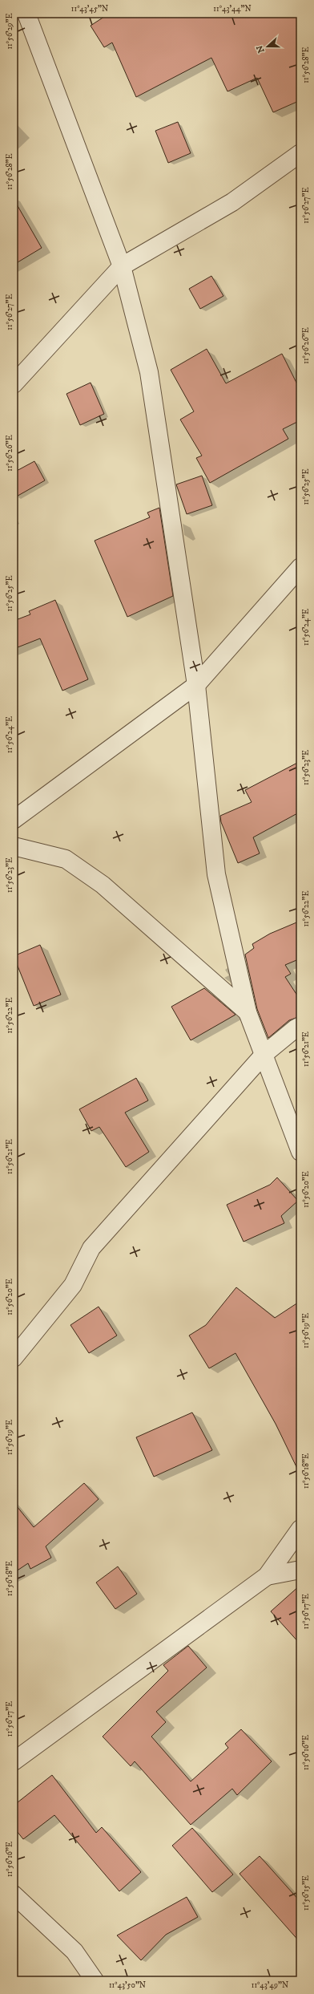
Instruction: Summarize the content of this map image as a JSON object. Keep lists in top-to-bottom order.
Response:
{
  "north": "left",
  "coordinates": [
    "11°43'45\"N",
    "11°43'44\"N",
    "11°56'29\"E",
    "11°56'28\"E",
    "11°56'27\"E",
    "11°56'26\"E",
    "11°56'25\"E",
    "11°56'24\"E",
    "11°56'23\"E",
    "11°56'22\"E",
    "11°56'21\"E",
    "11°56'20\"E",
    "11°56'19\"E",
    "11°56'18\"E",
    "11°56'17\"E",
    "11°56'16\"E",
    "11°56'15\"E",
    "11°43'50\"N",
    "11°43'49\"N"
  ]
}
